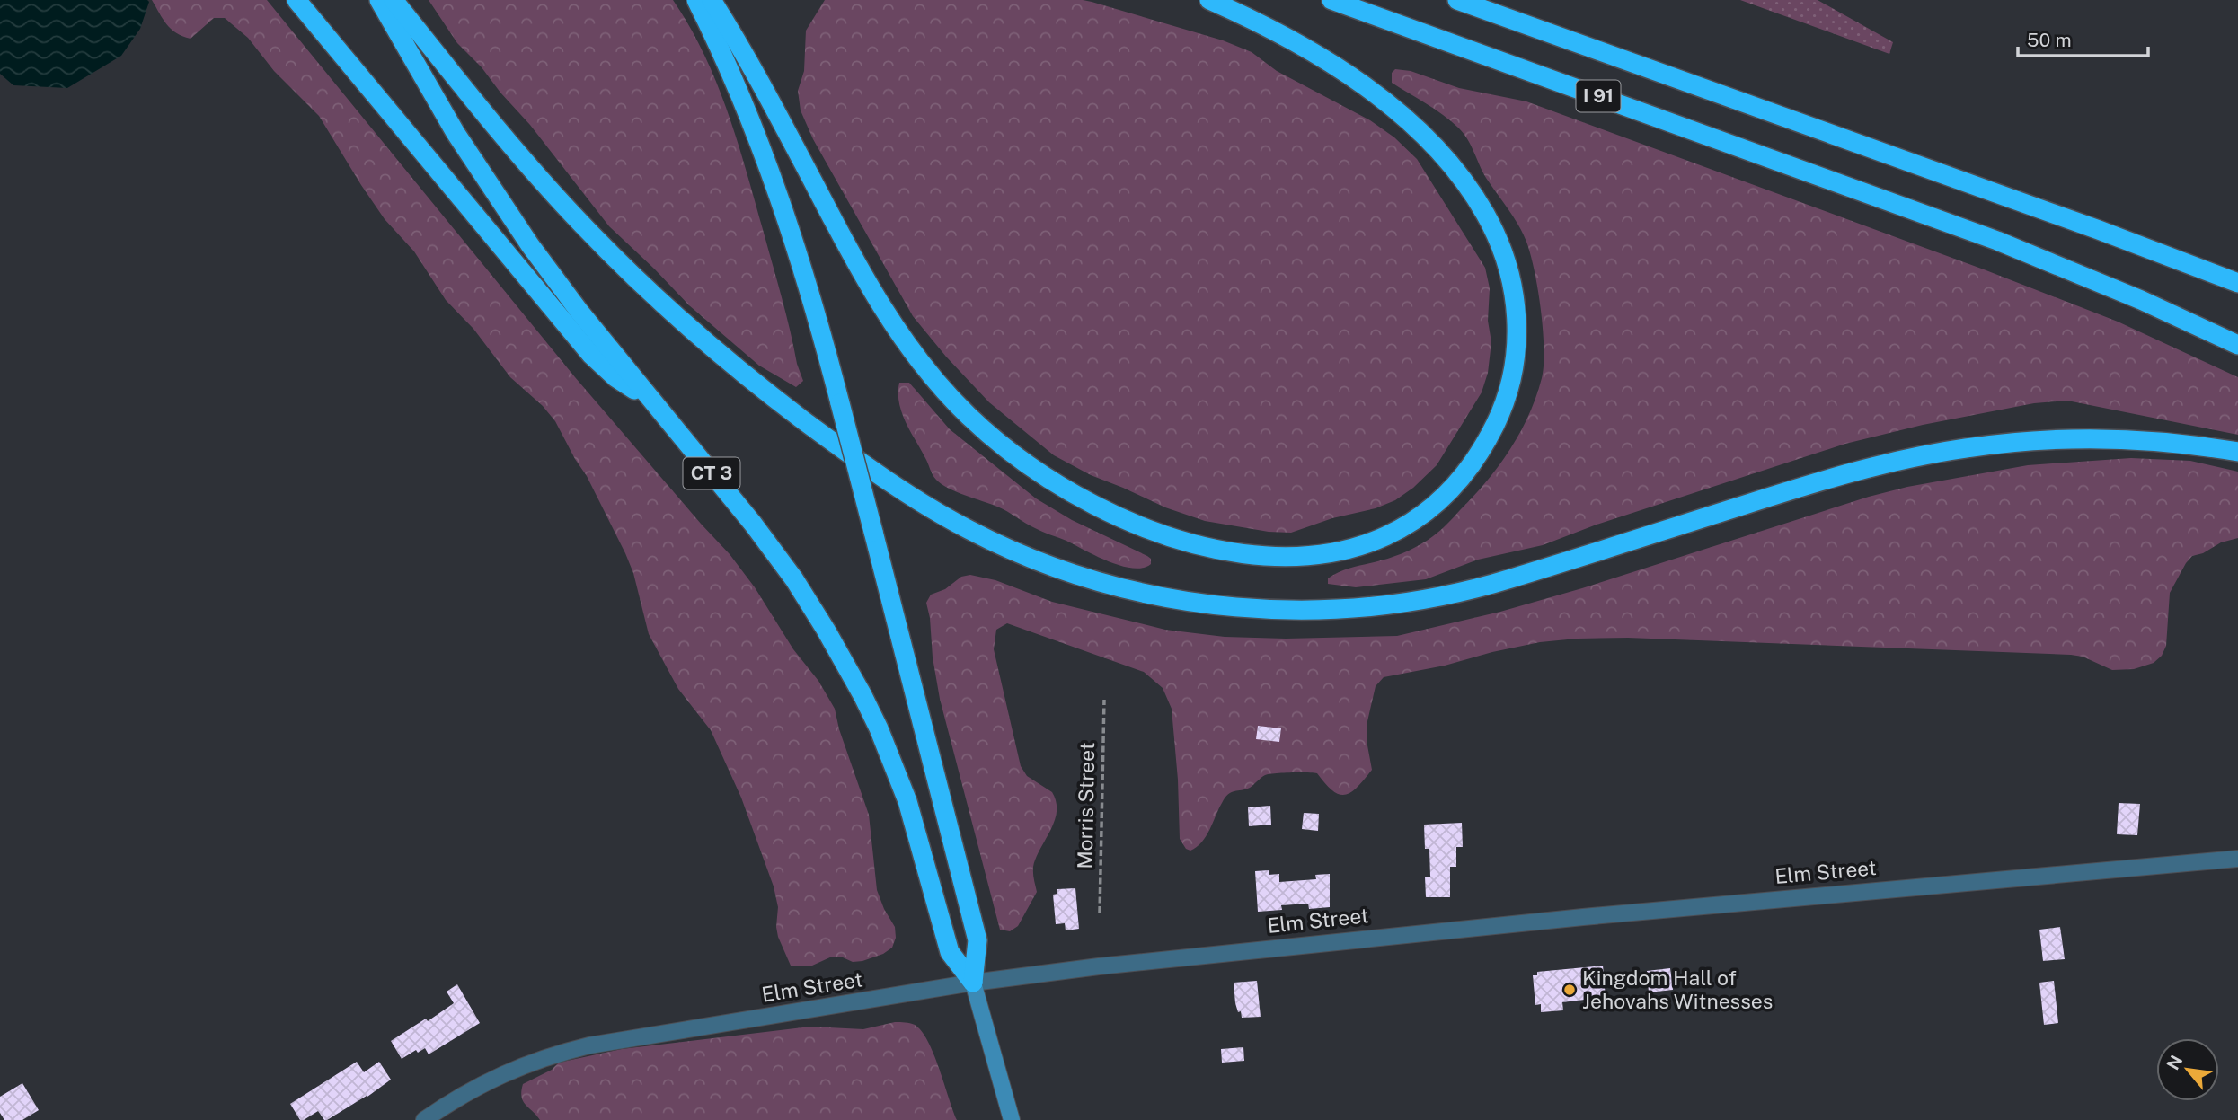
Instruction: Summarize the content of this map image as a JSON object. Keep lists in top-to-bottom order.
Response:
{
  "streets": {
    "highway": ["I 91", "CT 3"],
    "street": ["Elm Street"],
    "path": ["Morris Street"]
  },
  "crossings": [
    ["CT 3", "Elm Street"]
  ],
  "places": ["Kingdom Hall of Jehovahs Witnesses"],
  "scale_bar": "50 m",
  "north": "top left"
}
